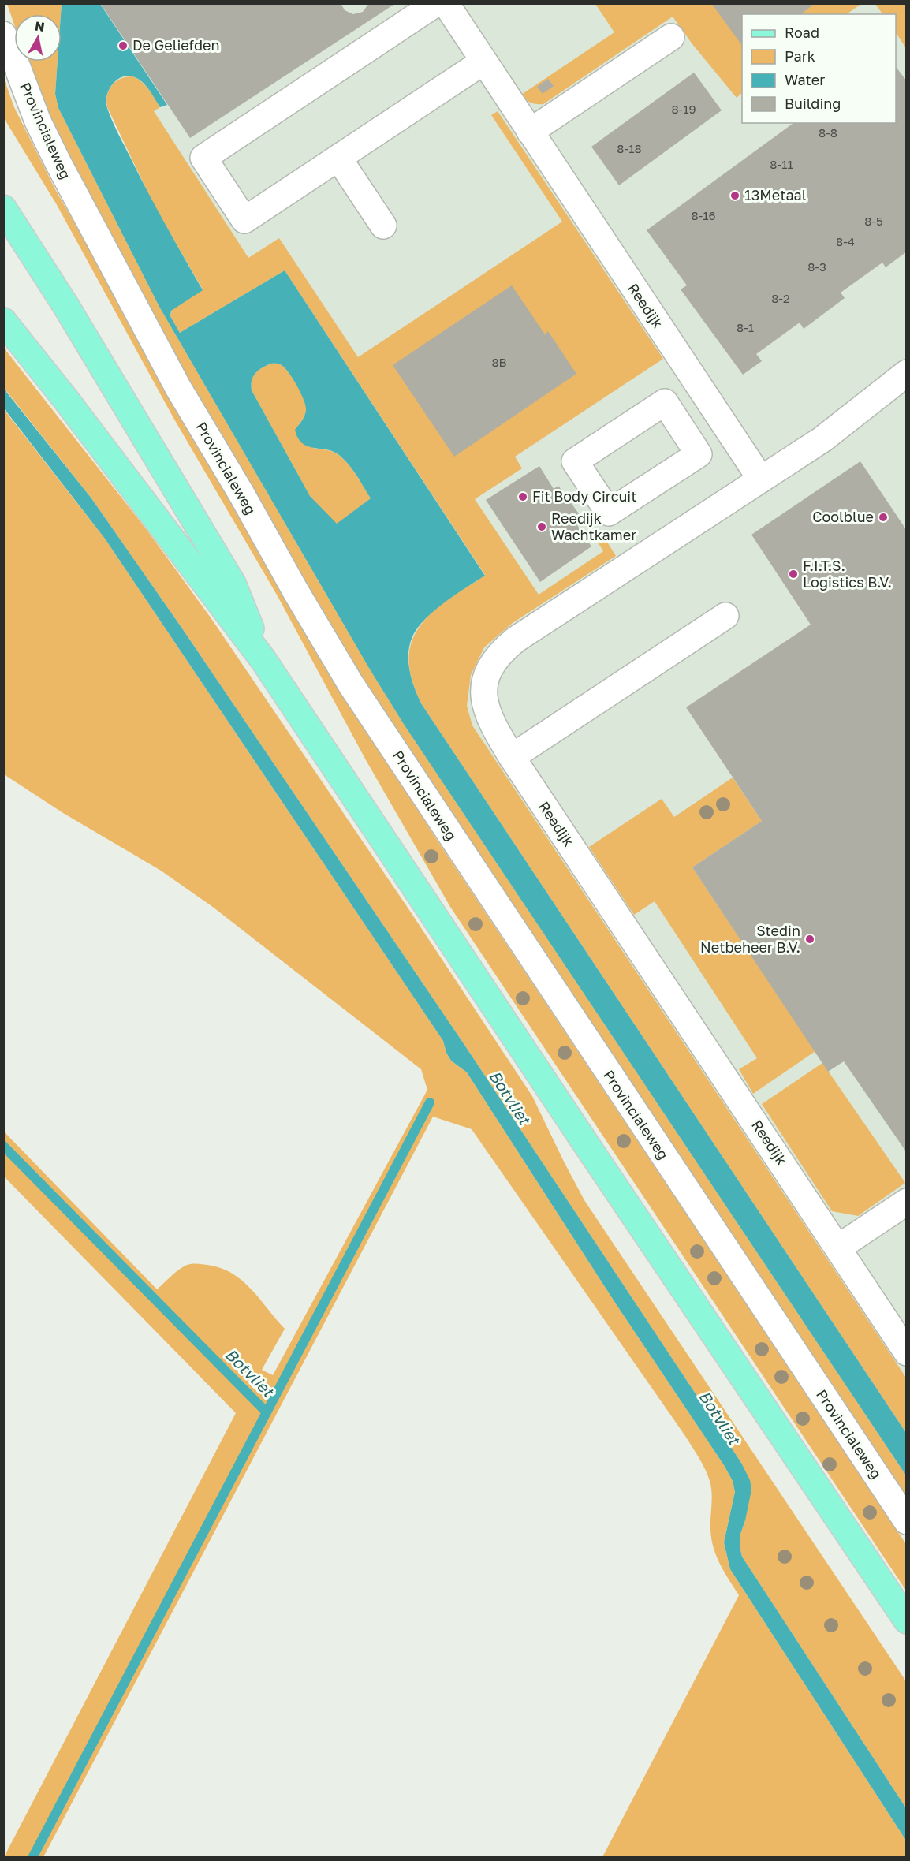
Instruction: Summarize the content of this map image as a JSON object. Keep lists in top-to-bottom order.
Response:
{
  "streets": {
    "street": ["Provincialeweg", "Reedijk"]
  },
  "water": ["Botvliet"],
  "places": [
    "De Geliefden",
    "13Metaal",
    "Fit Body Circuit",
    "Coolblue",
    "Reedijk Wachtkamer",
    "F.I.T.S. Logistics B.V.",
    "Stedin Netbeheer B.V."
  ],
  "house_numbers": [
    "8-19",
    "8-8",
    "8-18",
    "8-11",
    "8-16",
    "8-5",
    "8-4",
    "8-3",
    "8-2",
    "8-1",
    "8B"
  ],
  "legend": [
    "Road",
    "Park",
    "Water",
    "Building"
  ],
  "north": "top"
}
